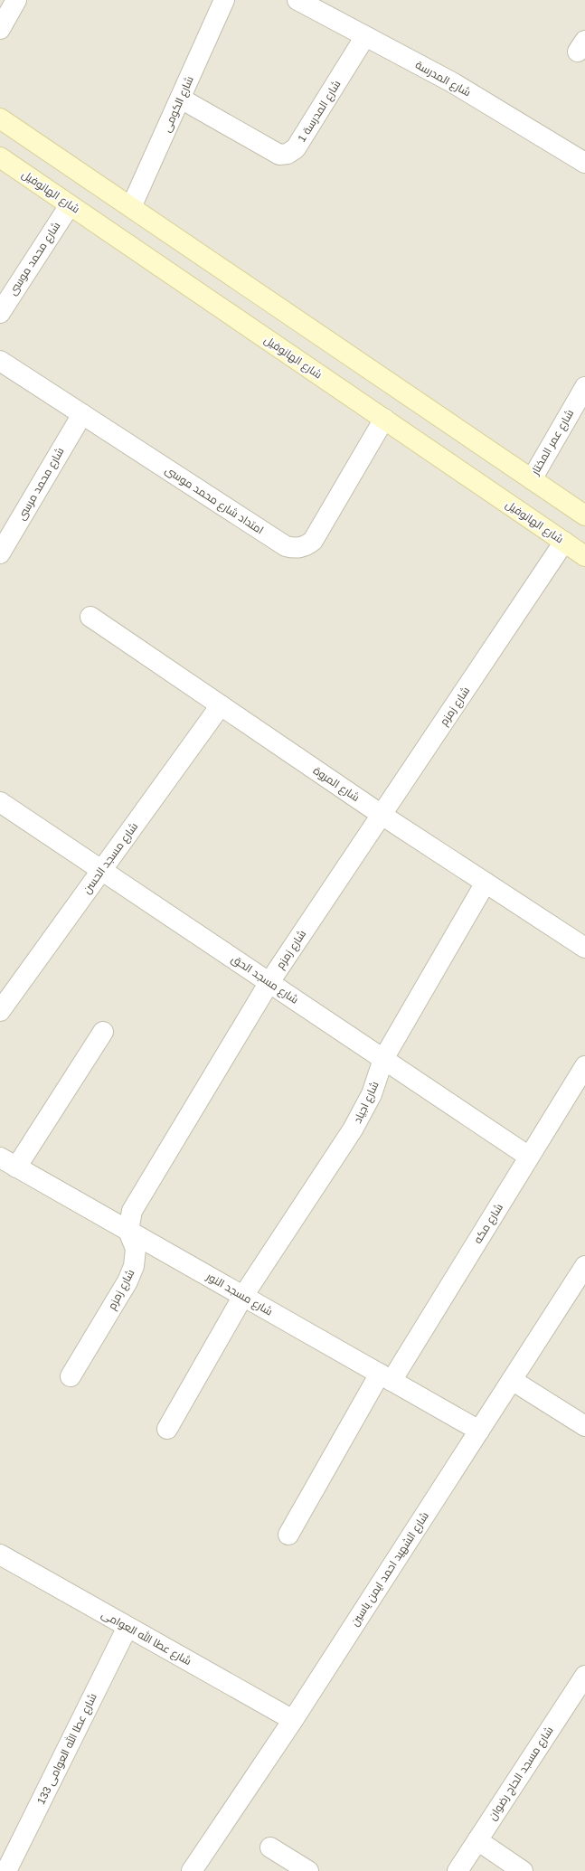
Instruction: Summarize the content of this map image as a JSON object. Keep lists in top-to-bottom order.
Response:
{
  "streets": {
    "street": [
      "شارع المدرسة",
      "شارع الكومى",
      "شارع المدرسة 1",
      "شارع الهانوفيل",
      "شارع محمد موسى",
      "شارع عمر المختار",
      "شارع محمد مرسى",
      "امتداد شارع محمد موسى",
      "شارع زمزم",
      "شارع المروة",
      "شارع مسجد الحسن",
      "شارع مسجد الحق",
      "شارع اجياد",
      "شارع مكه",
      "شارع مسجد النور",
      "شارع الشهيد احمد ايمن ياسين",
      "شارع عطا الله العوامى",
      "شارع عطا الله العوامى 133",
      "شارع مسجد الحاج رضوان"
    ]
  },
  "crossings": [
    ["شارع المدرسة", "شارع المدرسة 1"],
    ["شارع الكومى", "شارع المدرسة 1"],
    ["شارع الهانوفيل", "شارع محمد موسى"],
    ["شارع الهانوفيل", "امتداد شارع محمد موسى"],
    ["شارع الهانوفيل", "شارع زمزم"],
    ["شارع محمد مرسى", "امتداد شارع محمد موسى"],
    ["شارع زمزم", "شارع المروة"],
    ["شارع زمزم", "شارع مسجد الحق"],
    ["شارع زمزم", "شارع مسجد النور"],
    ["شارع المروة", "شارع مسجد الحسن"],
    ["شارع المروة", "شارع اجياد"],
    ["شارع مسجد الحسن", "شارع مسجد الحق"],
    ["شارع مسجد الحق", "شارع اجياد"],
    ["شارع مسجد الحق", "شارع مكه"],
    ["شارع اجياد", "شارع مسجد النور"],
    ["شارع مكه", "شارع مسجد النور"],
    ["شارع مسجد النور", "شارع الشهيد احمد ايمن ياسين"],
    ["شارع الشهيد احمد ايمن ياسين", "شارع عطا الله العوامى"],
    ["شارع عطا الله العوامى", "شارع عطا الله العوامى 133"]
  ]
}
